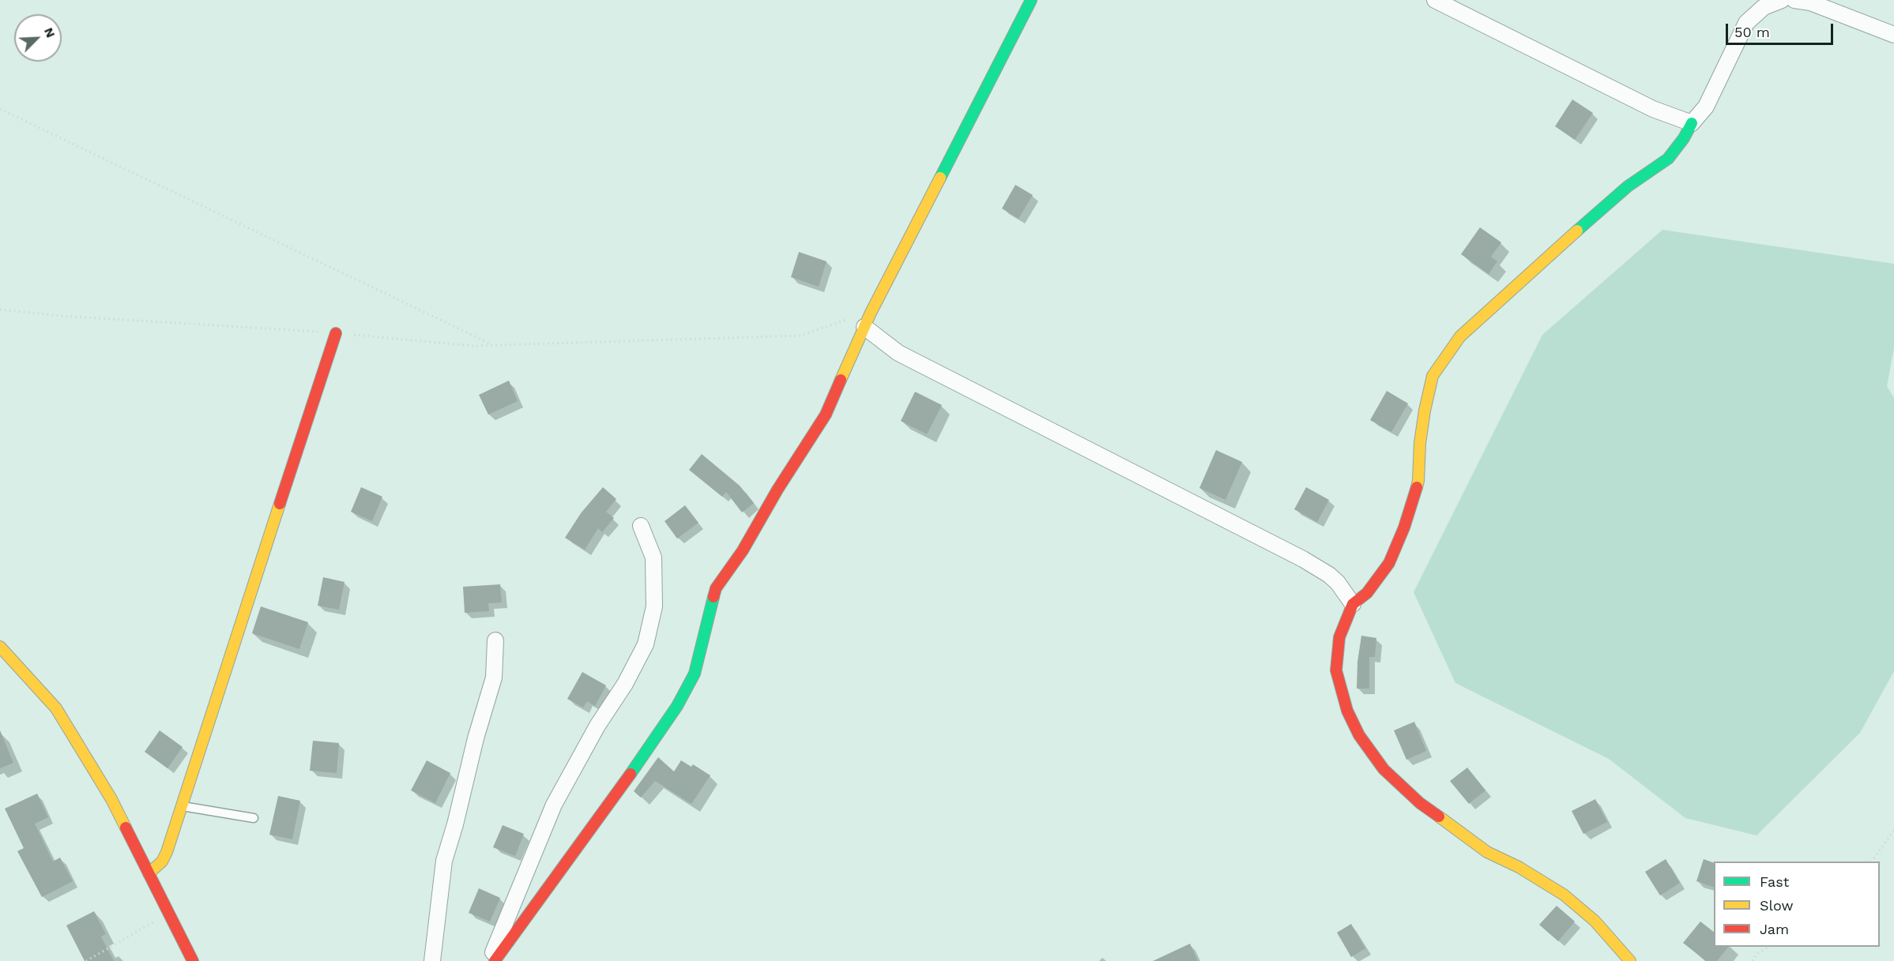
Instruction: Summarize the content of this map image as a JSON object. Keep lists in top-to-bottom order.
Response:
{
  "legend": ["Fast", "Slow", "Jam"],
  "scale_bar": "50 m",
  "north": "top right"
}
